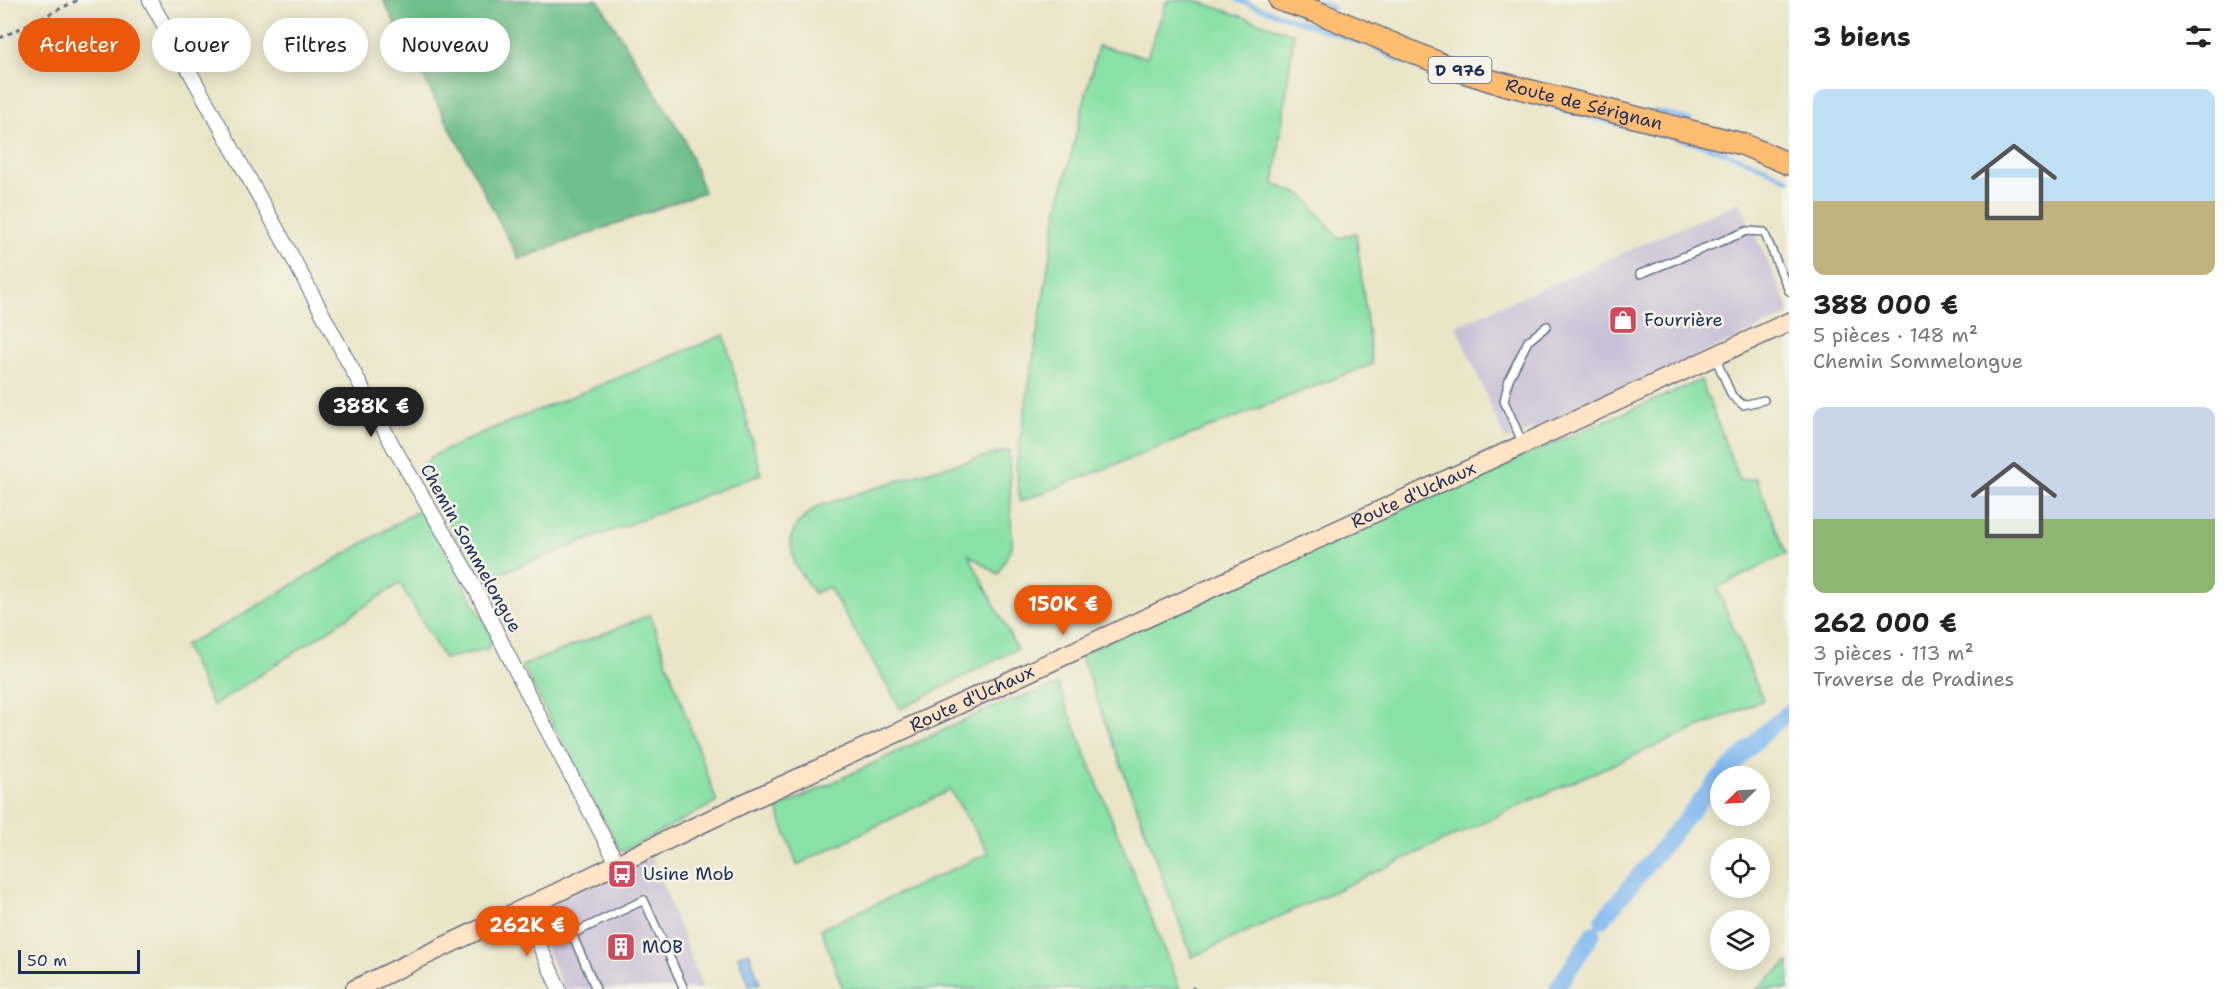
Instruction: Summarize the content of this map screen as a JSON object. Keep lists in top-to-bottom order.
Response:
{
  "streets": {
    "main road": ["D 976", "Route de Sérignan", "Route d'Uchaux"],
    "street": ["Chemin Sommelongue"]
  },
  "crossings": [
    ["Route d'Uchaux", "Chemin Sommelongue"]
  ],
  "places": {
    "shop": ["Fourrière"],
    "bus stop": ["Usine Mob"],
    "building": ["MOB"]
  },
  "scale_bar": "50 m",
  "north": "bottom left",
  "page": {
    "heading": "3 biens",
    "chip": [
      "Acheter",
      "Louer",
      "Filtres",
      "Nouveau"
    ],
    "list": [
      {
        "name": "388 000 €",
        "note": "5 pièces · 148 m² · Chemin Sommelongue"
      },
      {
        "name": "262 000 €",
        "note": "3 pièces · 113 m² · Traverse de Pradines"
      }
    ],
    "price": ["388K €", "150K €", "262K €"],
    "scale": "50 m"
  }
}
